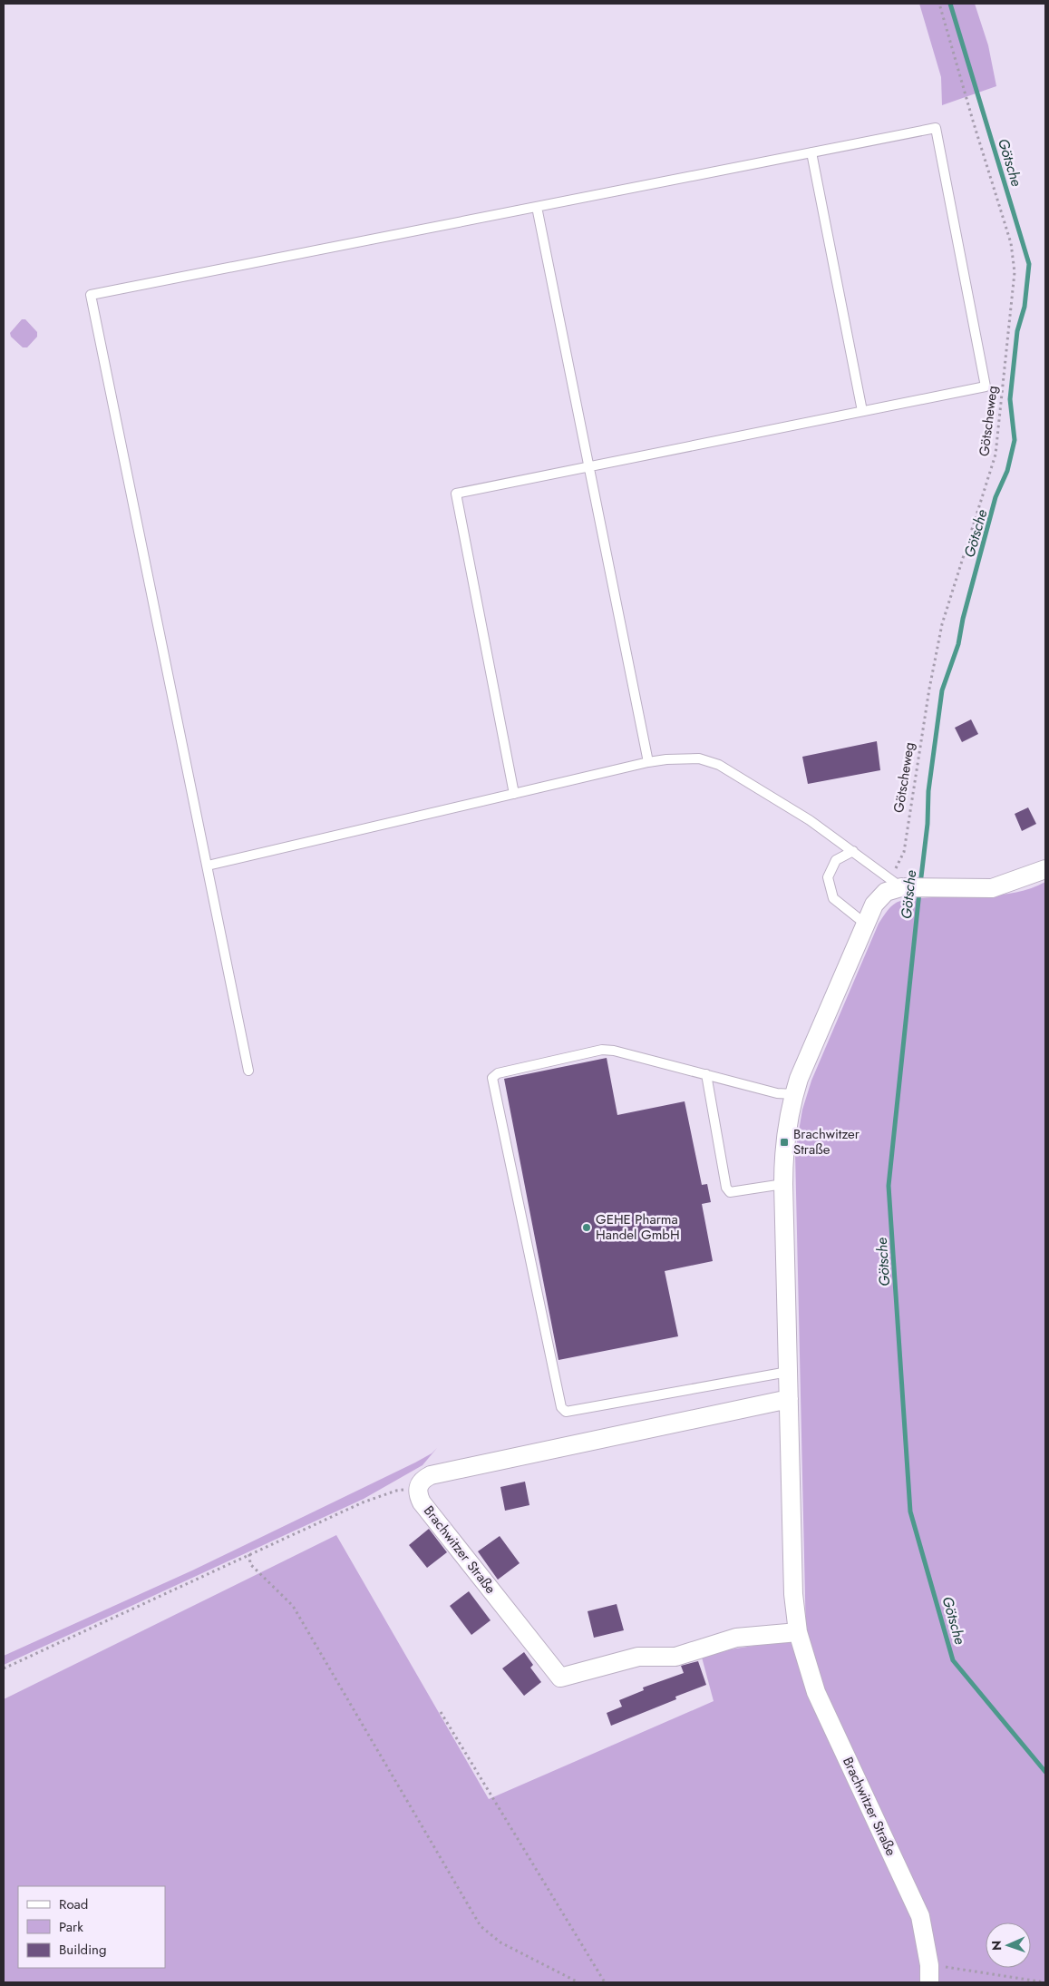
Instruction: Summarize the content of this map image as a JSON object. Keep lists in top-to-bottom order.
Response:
{
  "streets": {
    "street": ["Brachwitzer Straße"],
    "path": ["Götscheweg"]
  },
  "crossings": [
    ["Götscheweg", "Brachwitzer Straße"]
  ],
  "water": ["Götsche"],
  "places": {
    "transit": ["Brachwitzer Straße"],
    "other": ["GEHE Pharma Handel GmbH"]
  },
  "legend": ["Road", "Park", "Building"],
  "north": "left"
}
